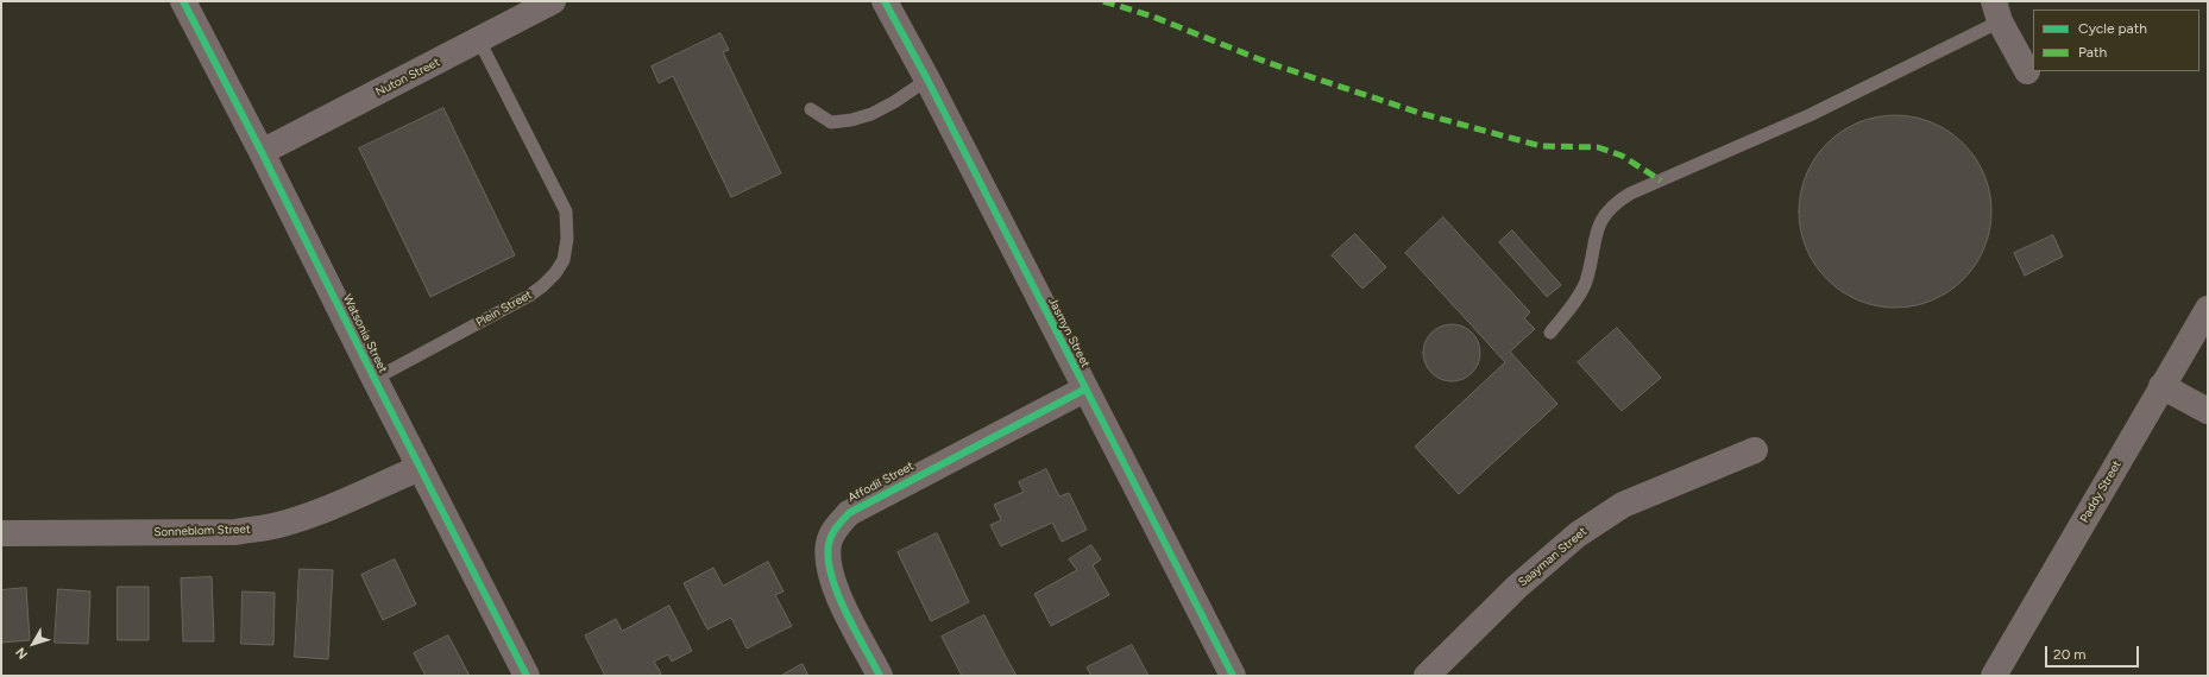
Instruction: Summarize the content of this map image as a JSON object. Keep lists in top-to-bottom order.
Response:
{
  "streets": {
    "street": [
      "Nuton Street",
      "Jasmyn Street",
      "Watsonia Street",
      "Affodil Street",
      "Paddy Street",
      "Sonneblom Street",
      "Saayman Street"
    ],
    "lane": ["Plein Street"]
  },
  "crossings": [
    ["Nuton Street", "Plein Street"],
    ["Nuton Street", "Watsonia Street"],
    ["Plein Street", "Watsonia Street"],
    ["Jasmyn Street", "Affodil Street"],
    ["Watsonia Street", "Sonneblom Street"]
  ],
  "legend": ["Cycle path", "Path"],
  "scale_bar": "20 m",
  "north": "bottom left"
}
